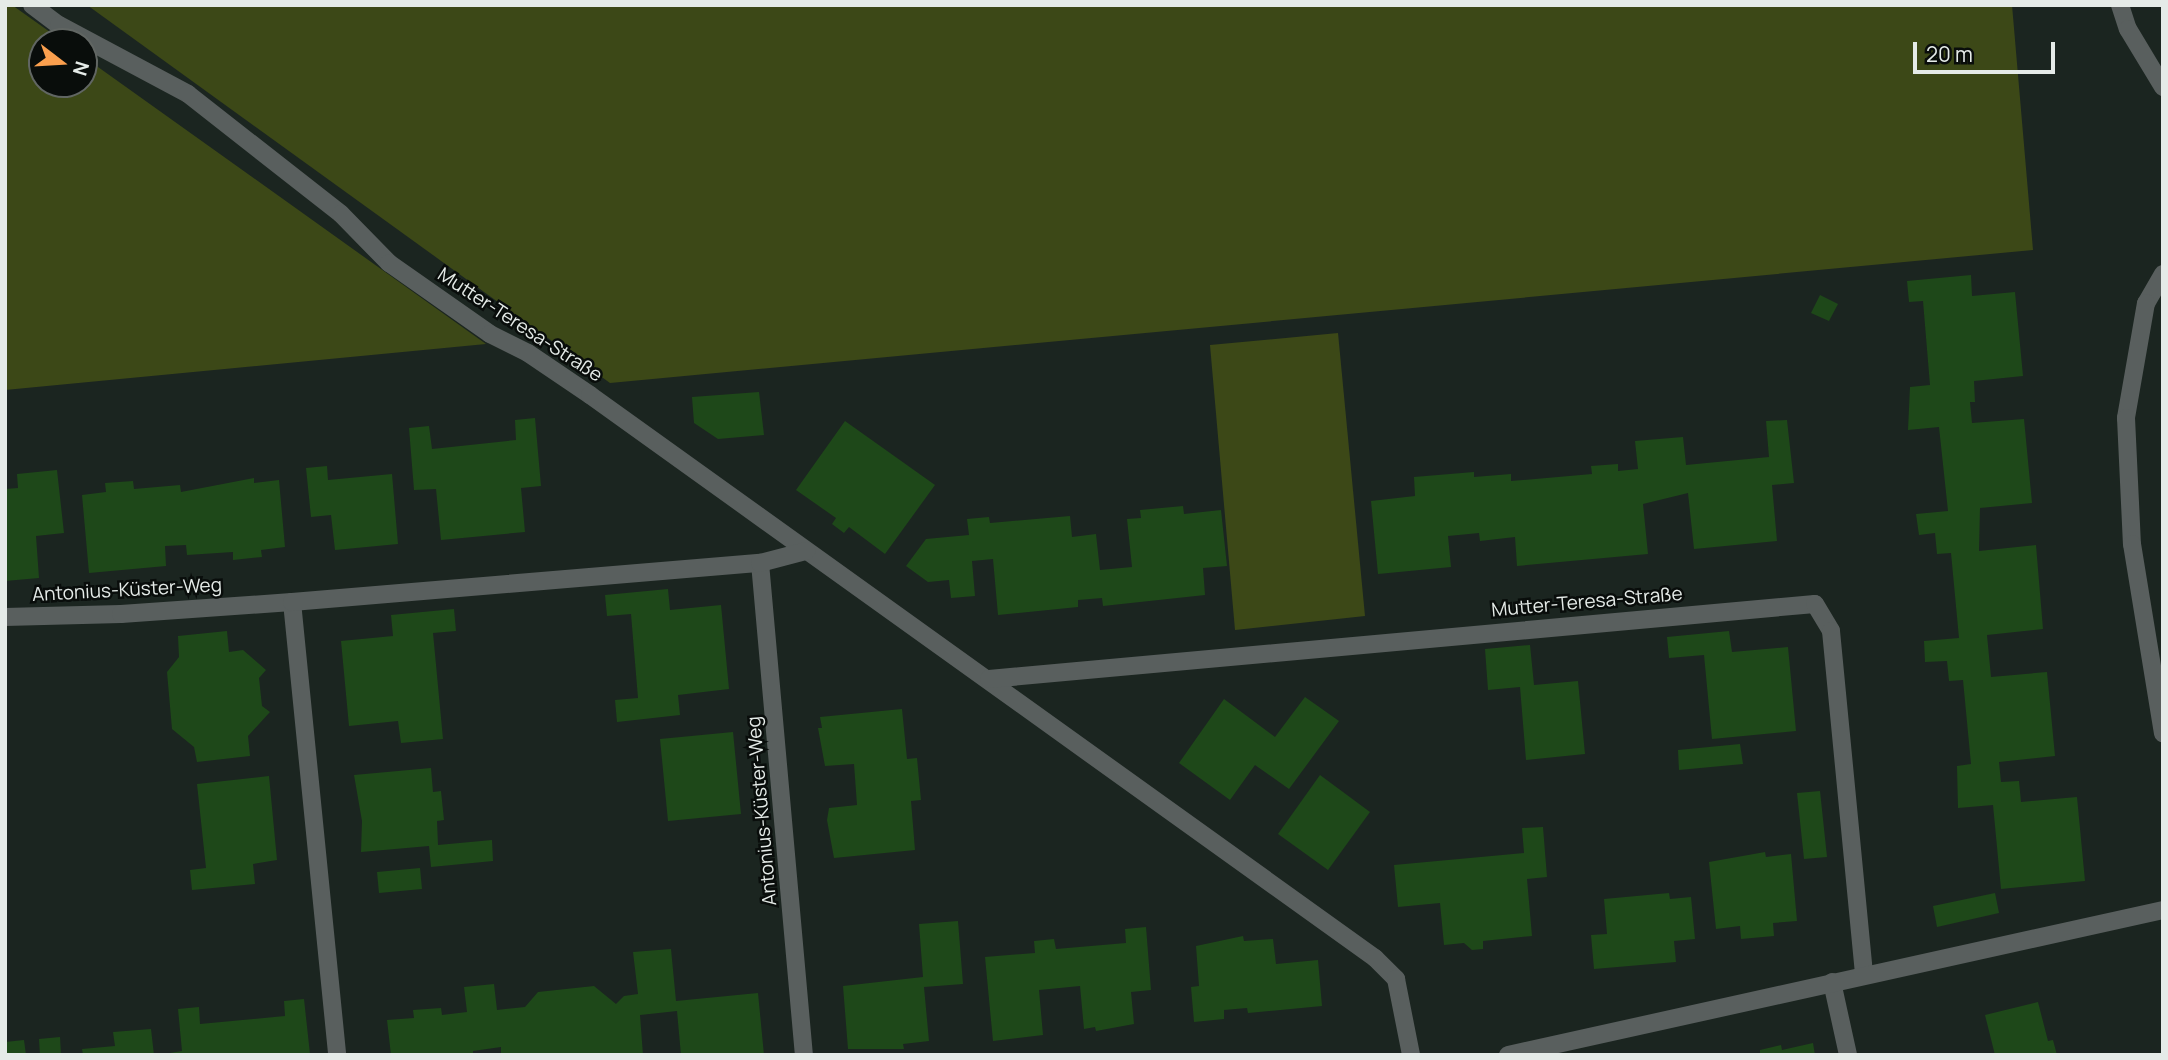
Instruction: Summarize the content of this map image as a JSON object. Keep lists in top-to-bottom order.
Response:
{
  "streets": {
    "street": ["Mutter-Teresa-Straße", "Antonius-Küster-Weg"]
  },
  "crossings": [
    ["Mutter-Teresa-Straße", "Antonius-Küster-Weg"]
  ],
  "scale_bar": "20 m",
  "north": "right"
}
